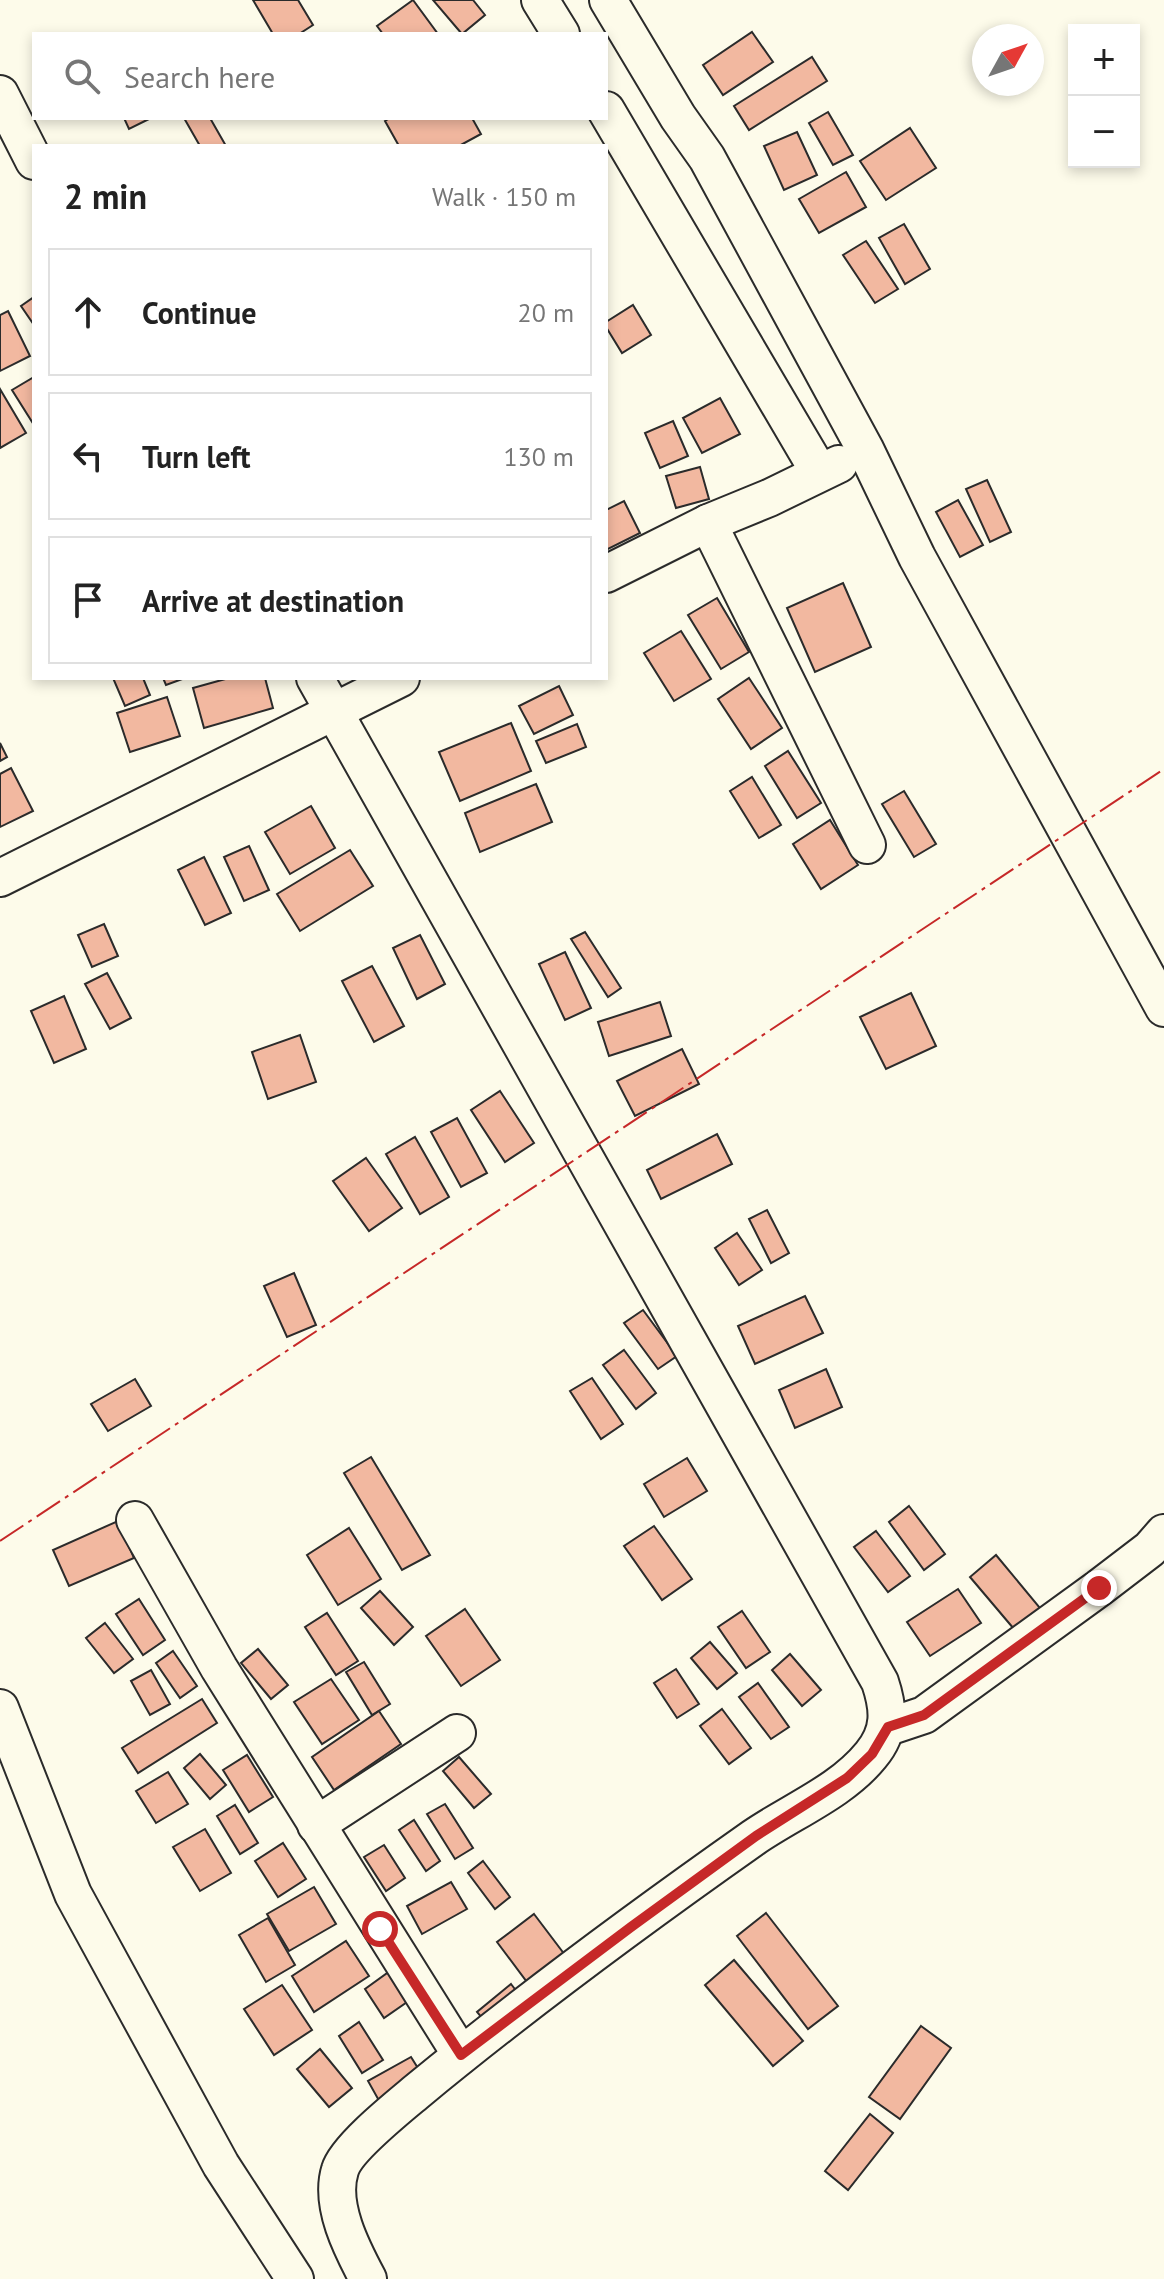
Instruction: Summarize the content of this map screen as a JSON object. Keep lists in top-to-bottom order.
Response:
{
  "north": "top right",
  "page": {
    "map_buttons": ["+", "−"],
    "search": "Search here",
    "heading": ["2 min", "Walk · 150 m"],
    "list": [
      ["Continue", "20 m"],
      ["Turn left", "130 m"],
      "Arrive at destination"
    ]
  }
}
